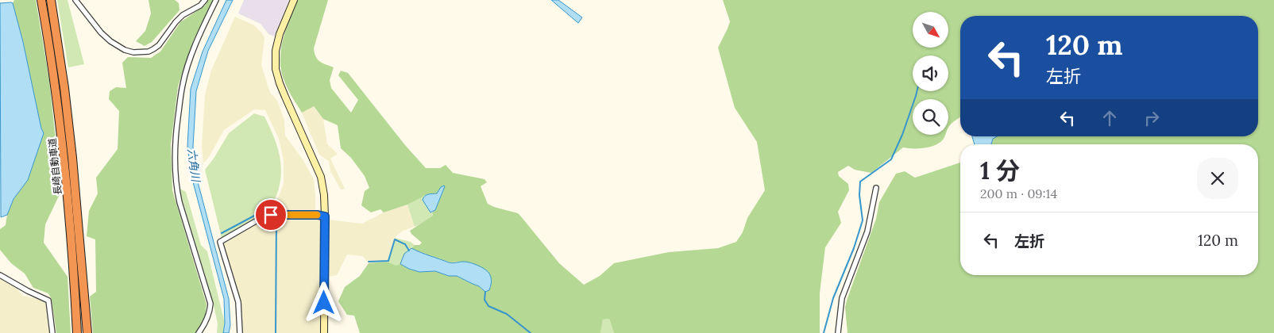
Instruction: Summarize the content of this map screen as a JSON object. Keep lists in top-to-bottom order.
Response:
{
  "streets": {
    "highway": ["長崎自動車道"]
  },
  "water": ["六角川"],
  "north": "bottom right",
  "page": {
    "turn": ["120 m", "左折"],
    "heading": ["1 分", "200 m · 09:14"],
    "list": [
      {
        "name": "左折",
        "value": "120 m"
      }
    ]
  }
}
